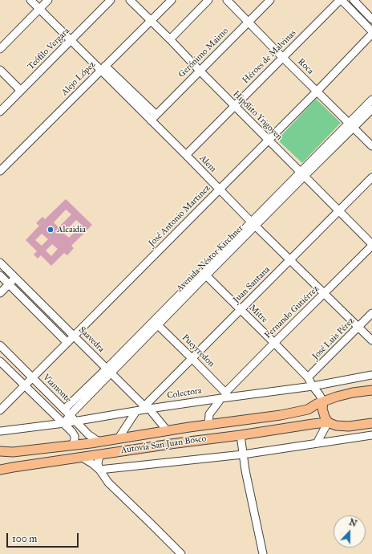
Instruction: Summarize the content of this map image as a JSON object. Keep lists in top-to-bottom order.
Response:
{
  "streets": {
    "main road": ["Autovía San Juan Bosco"],
    "street": [
      "Teófilo Vergara",
      "Gerónimo Maimo",
      "Héroes de Malvinas",
      "Roca",
      "Alejo López",
      "Hipólito Yrigoyen",
      "Alem",
      "José Antonio Martinez",
      "Avenida Néstor Kirchner",
      "Juan Santana",
      "Fernando Gutiérrez",
      "Mitre",
      "José Luis Pérez",
      "Saavedra",
      "Pueyrredon",
      "Viamonte",
      "Colectora"
    ]
  },
  "crossings": [
    ["Gerónimo Maimo", "Roca"],
    ["Gerónimo Maimo", "Hipólito Yrigoyen"],
    ["Gerónimo Maimo", "Alem"],
    ["Héroes de Malvinas", "Roca"],
    ["Héroes de Malvinas", "Hipólito Yrigoyen"],
    ["Héroes de Malvinas", "Alem"],
    ["Roca", "José Antonio Martinez"],
    ["Roca", "Avenida Néstor Kirchner"],
    ["Alejo López", "Hipólito Yrigoyen"],
    ["Alejo López", "Alem"],
    ["Hipólito Yrigoyen", "José Antonio Martinez"],
    ["Hipólito Yrigoyen", "Avenida Néstor Kirchner"],
    ["Hipólito Yrigoyen", "Juan Santana"],
    ["Hipólito Yrigoyen", "Fernando Gutiérrez"],
    ["Alem", "José Antonio Martinez"],
    ["Alem", "Avenida Néstor Kirchner"],
    ["Alem", "Juan Santana"],
    ["Alem", "Fernando Gutiérrez"],
    ["Alem", "José Luis Pérez"],
    ["José Antonio Martinez", "Saavedra"],
    ["José Antonio Martinez", "Viamonte"],
    ["Avenida Néstor Kirchner", "Mitre"],
    ["Avenida Néstor Kirchner", "Saavedra"],
    ["Avenida Néstor Kirchner", "Pueyrredon"],
    ["Avenida Néstor Kirchner", "Viamonte"],
    ["Avenida Néstor Kirchner", "Colectora"],
    ["Juan Santana", "Mitre"],
    ["Juan Santana", "Saavedra"],
    ["Juan Santana", "Pueyrredon"],
    ["Juan Santana", "Colectora"],
    ["Fernando Gutiérrez", "Mitre"],
    ["Fernando Gutiérrez", "Pueyrredon"],
    ["Fernando Gutiérrez", "Colectora"],
    ["Fernando Gutiérrez", "Autovía San Juan Bosco"],
    ["Mitre", "José Luis Pérez"],
    ["Mitre", "Colectora"],
    ["Mitre", "Autovía San Juan Bosco"],
    ["Saavedra", "Colectora"],
    ["Saavedra", "Autovía San Juan Bosco"],
    ["Pueyrredon", "Colectora"],
    ["Viamonte", "Colectora"],
    ["Viamonte", "Autovía San Juan Bosco"]
  ],
  "places": ["Alcaidia"],
  "scale_bar": "100 m",
  "north": "top"
}
